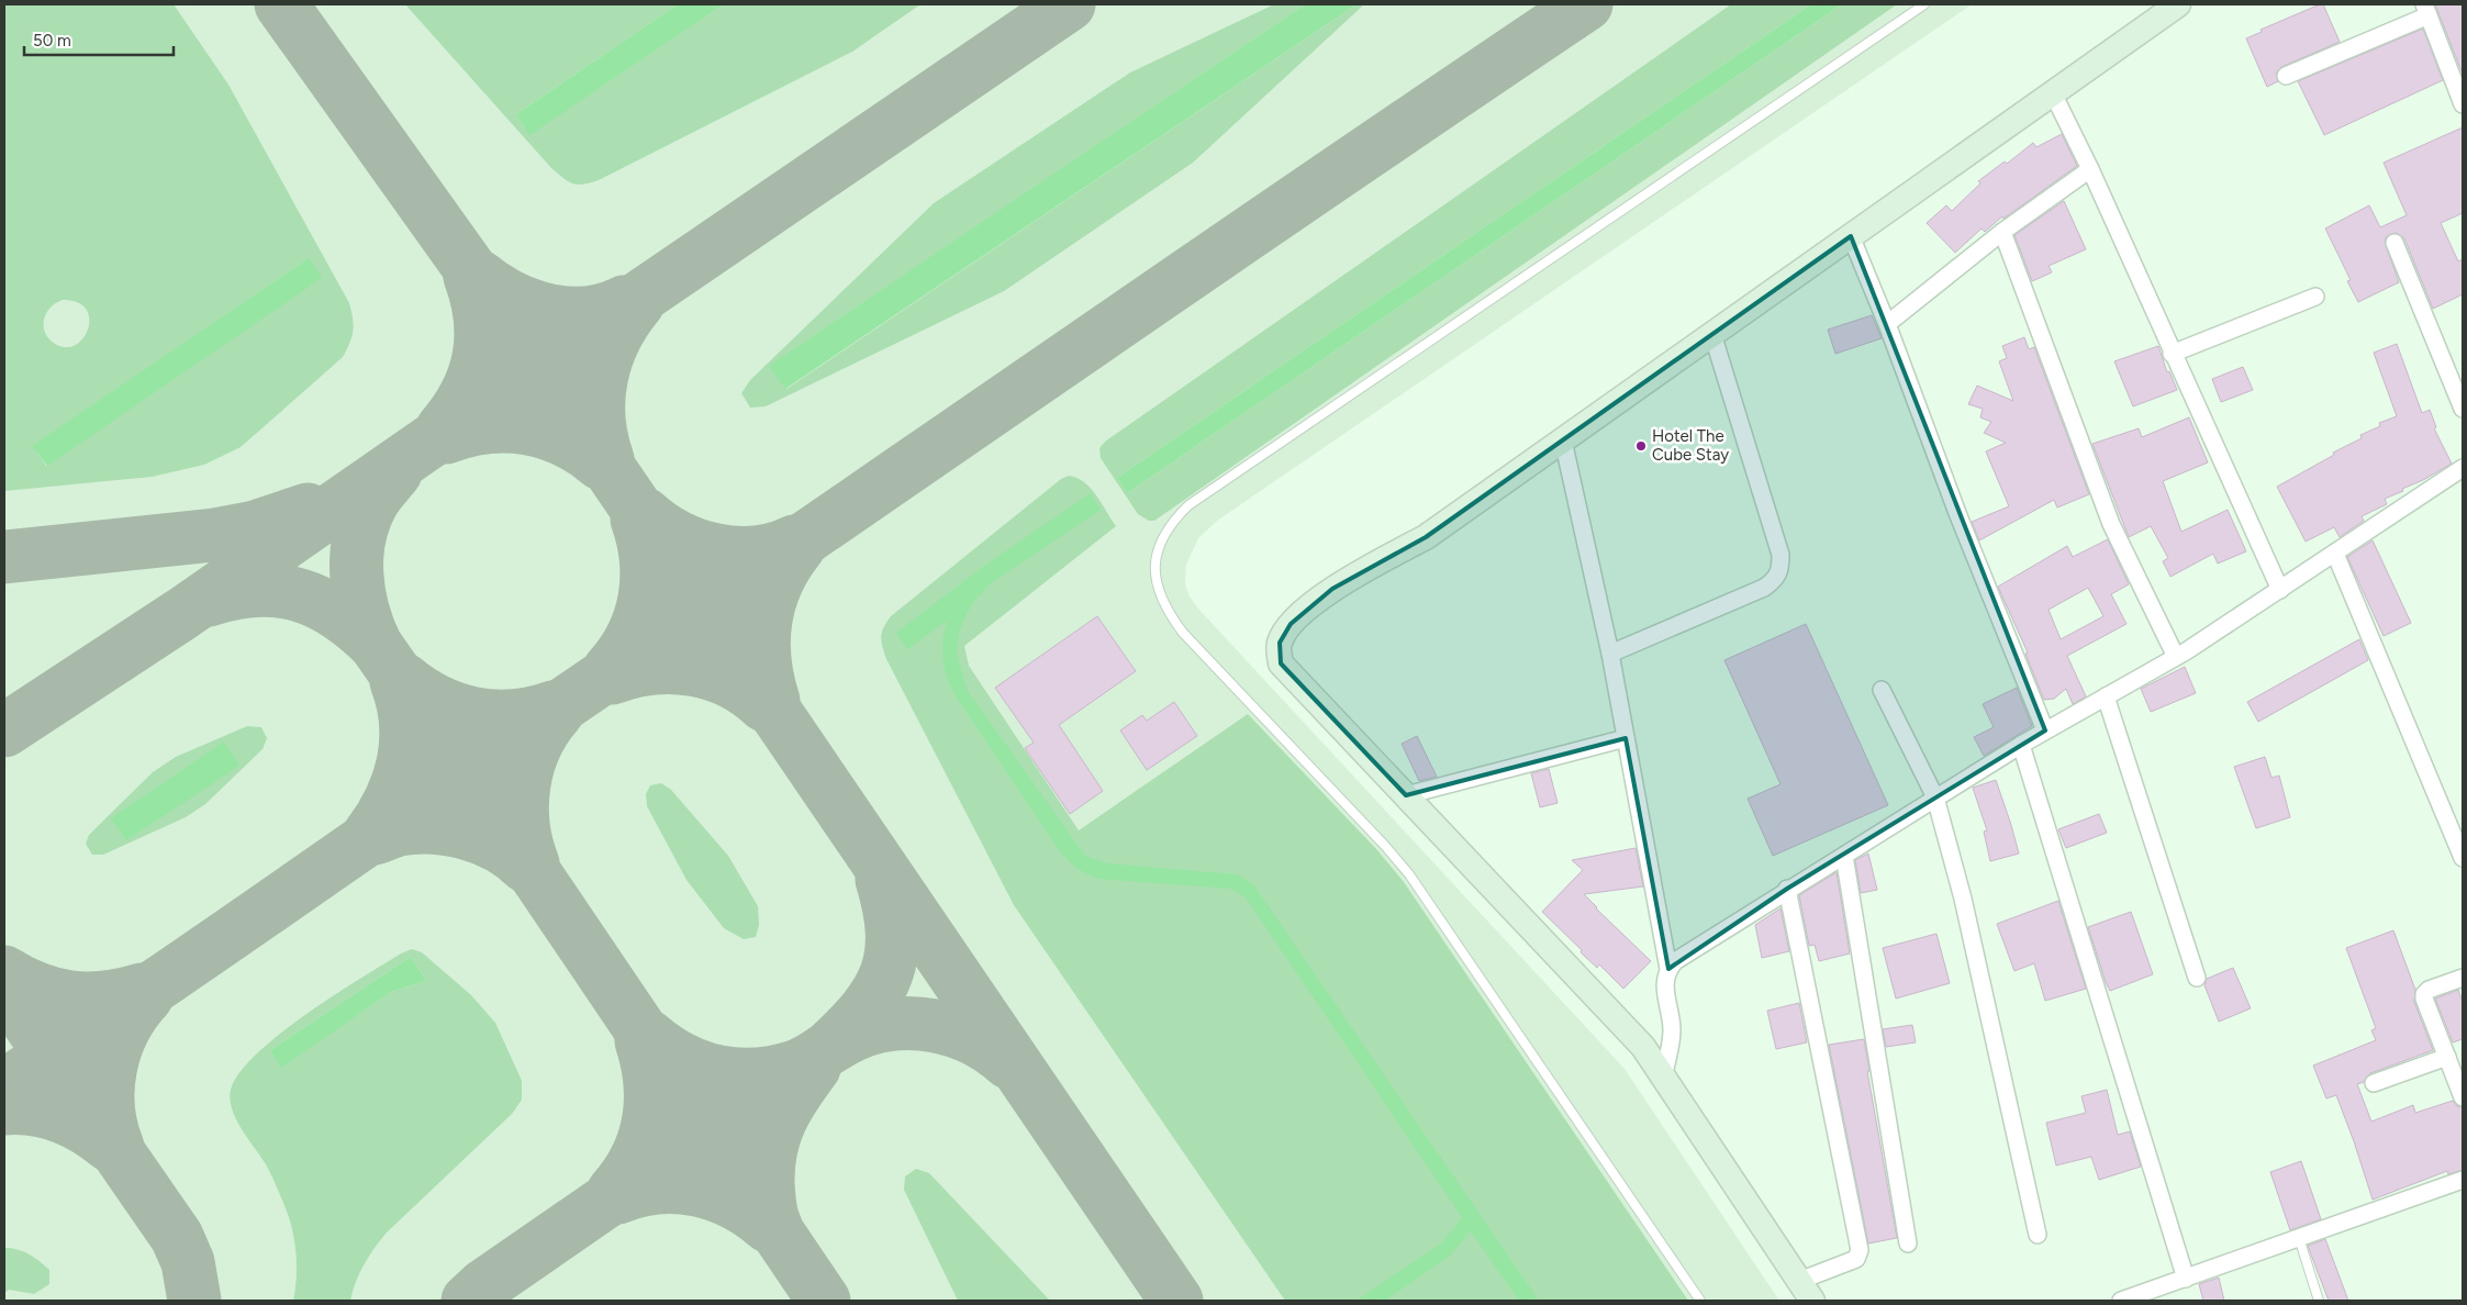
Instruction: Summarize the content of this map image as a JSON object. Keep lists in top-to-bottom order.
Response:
{
  "places": ["Hotel The Cube Stay"],
  "scale_bar": "50 m"
}
